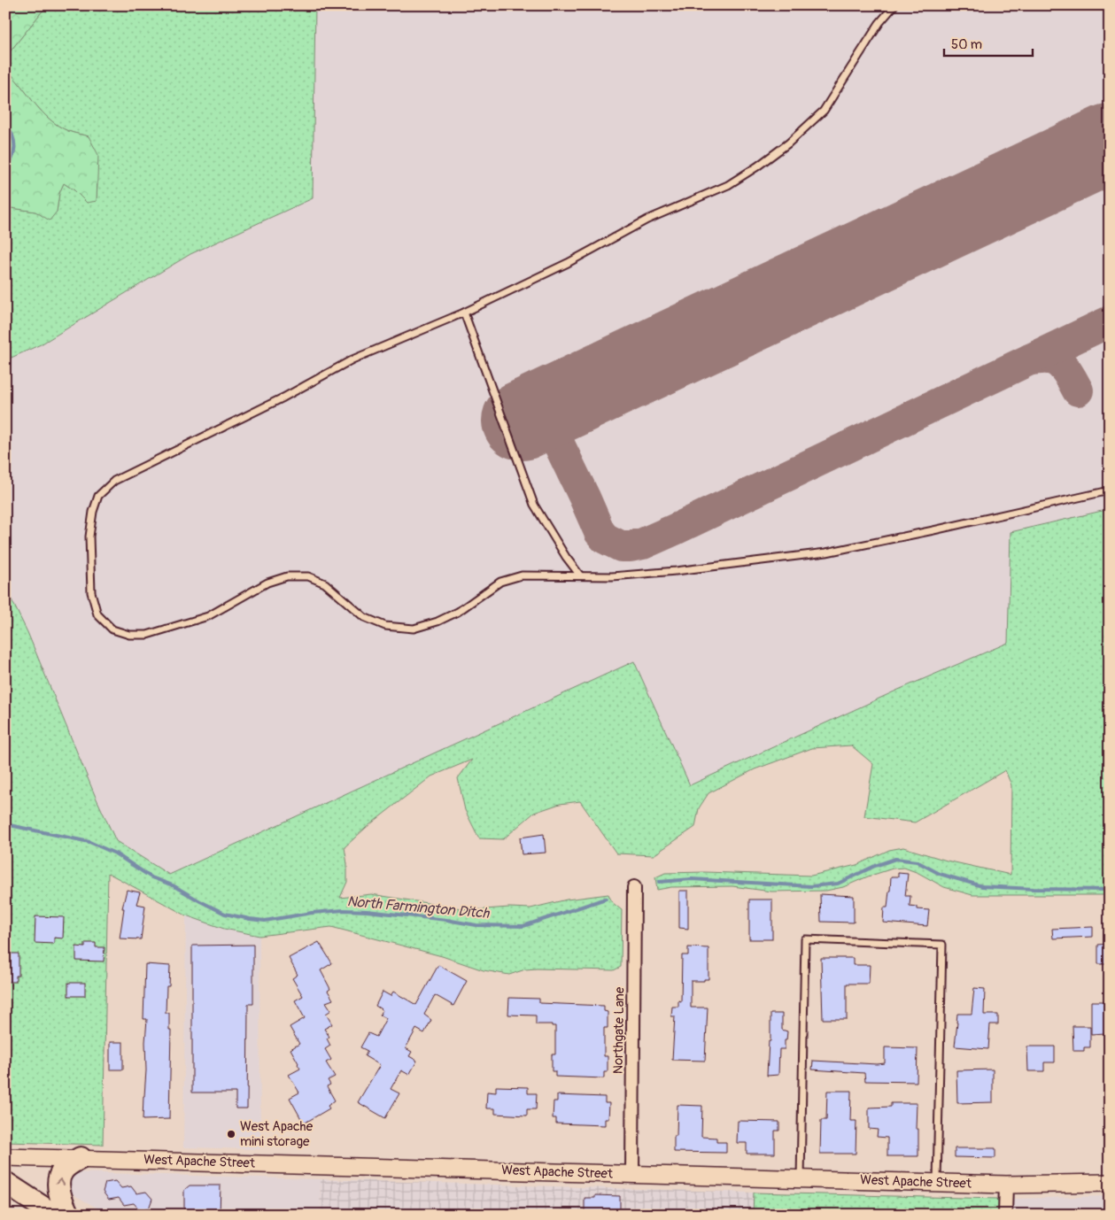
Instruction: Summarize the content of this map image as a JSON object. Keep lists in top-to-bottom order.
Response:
{
  "streets": {
    "main road": ["West Apache Street"],
    "street": ["Northgate Lane"]
  },
  "crossings": [
    ["Northgate Lane", "West Apache Street"]
  ],
  "water": ["North Farmington Ditch"],
  "places": ["West Apache mini storage"],
  "scale_bar": "50 m"
}
